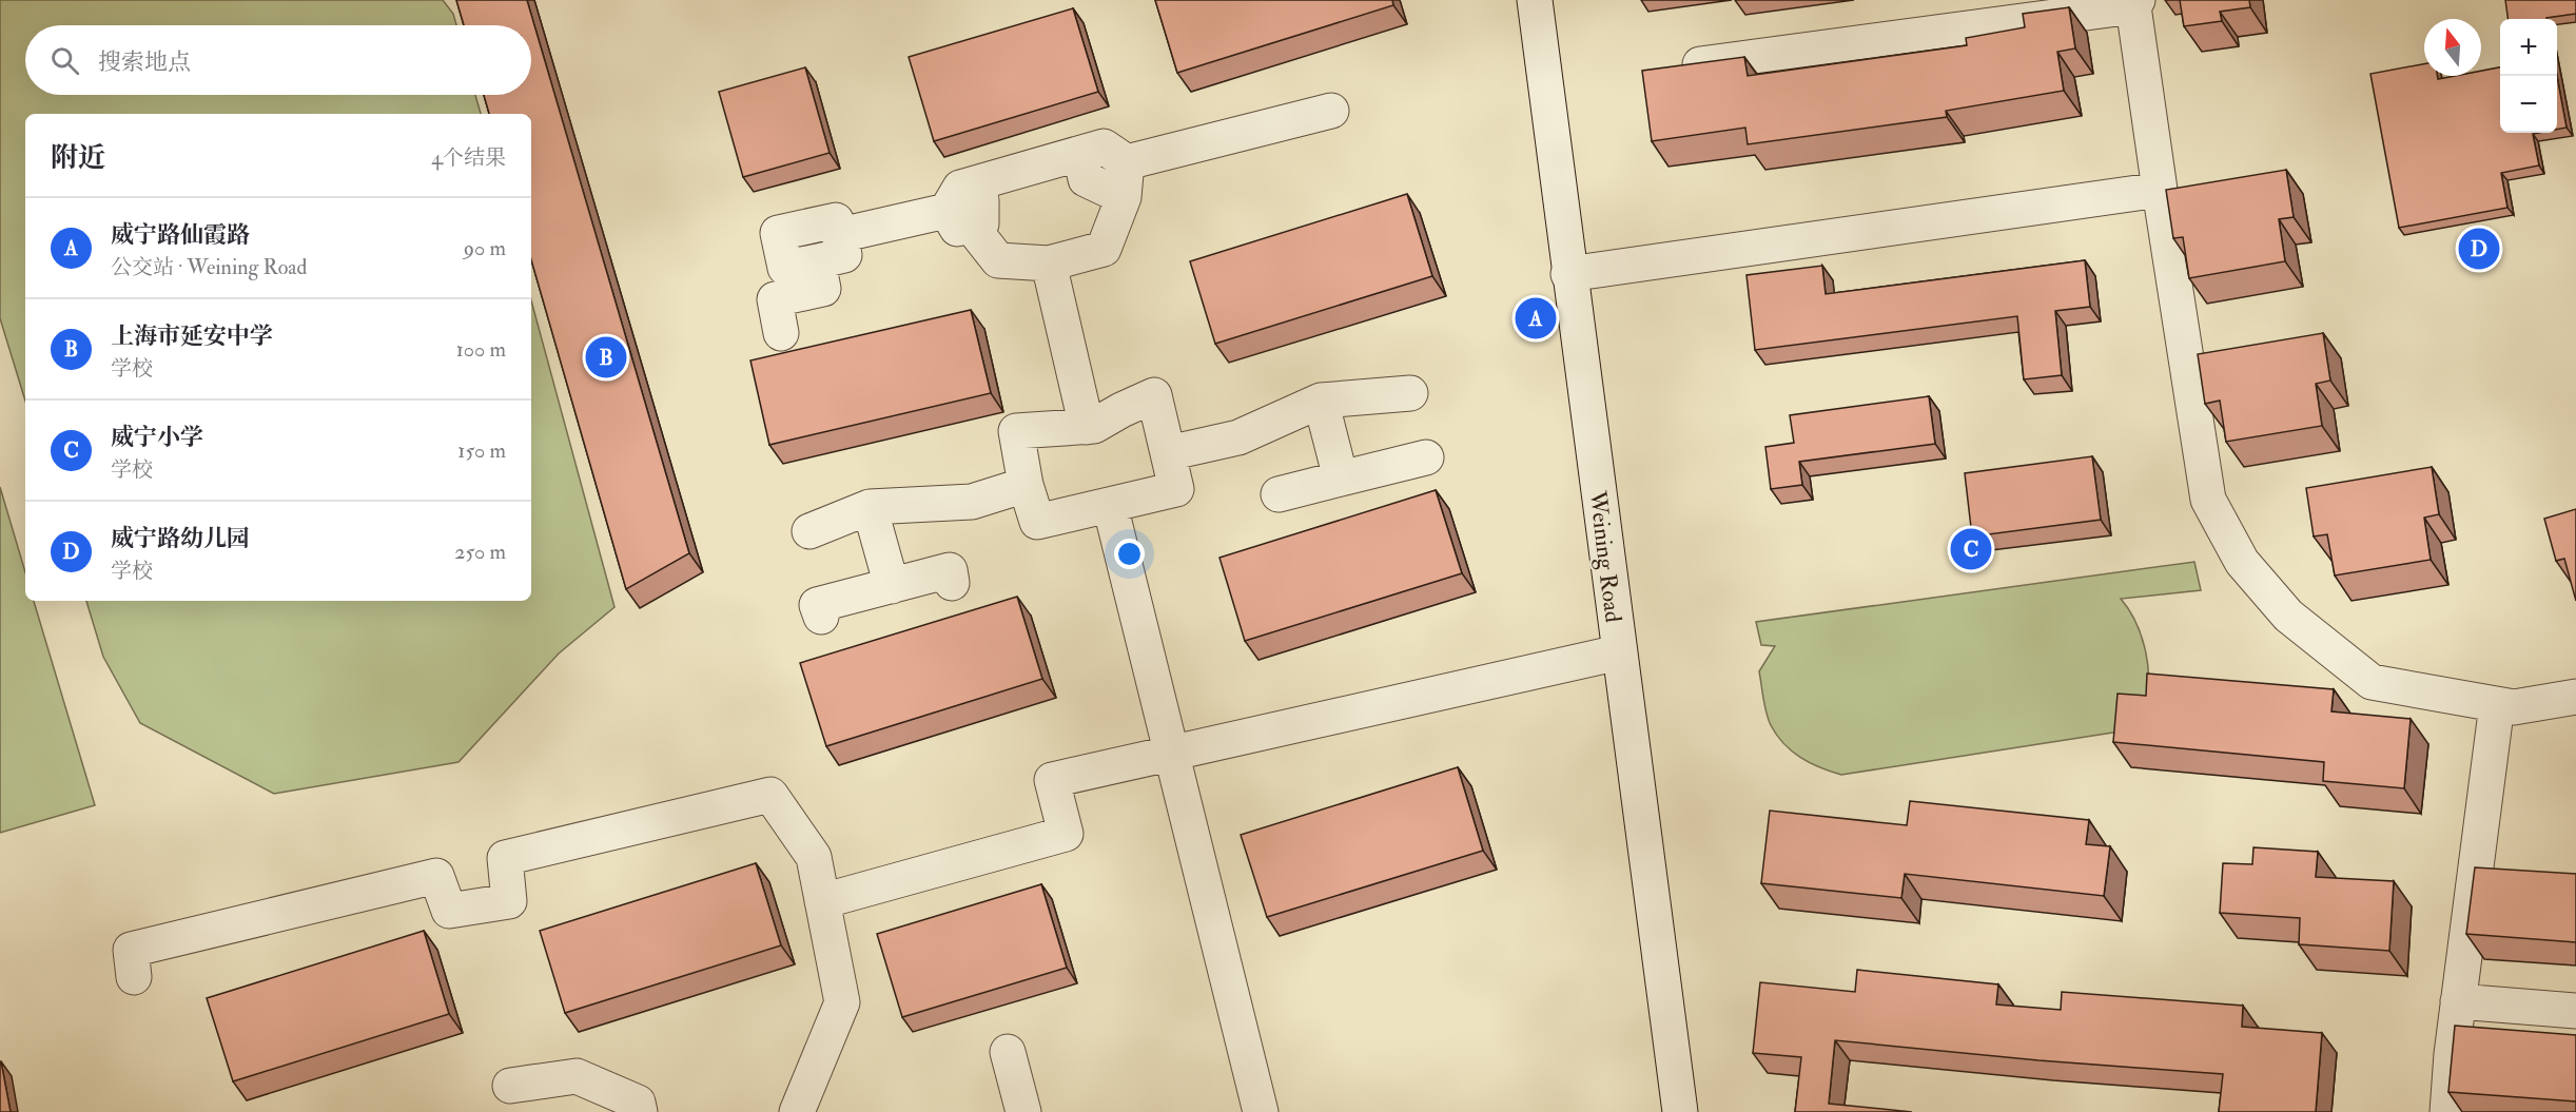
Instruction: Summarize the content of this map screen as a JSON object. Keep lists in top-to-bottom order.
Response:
{
  "streets": {
    "street": ["Weining Road"]
  },
  "north": "top",
  "page": {
    "map_buttons": ["+", "−"],
    "search": "搜索地点",
    "heading": ["附近", "4个结果"],
    "list": [
      {
        "mark": "A",
        "name": "威宁路仙霞路",
        "note": "公交站 · Weining Road",
        "value": "90 m"
      },
      {
        "mark": "B",
        "name": "上海市延安中学",
        "note": "学校",
        "value": "100 m"
      },
      {
        "mark": "C",
        "name": "威宁小学",
        "note": "学校",
        "value": "150 m"
      },
      {
        "mark": "D",
        "name": "威宁路幼儿园",
        "note": "学校",
        "value": "250 m"
      }
    ],
    "pins": [
      "D",
      "A",
      "B",
      "C"
    ]
  }
}
